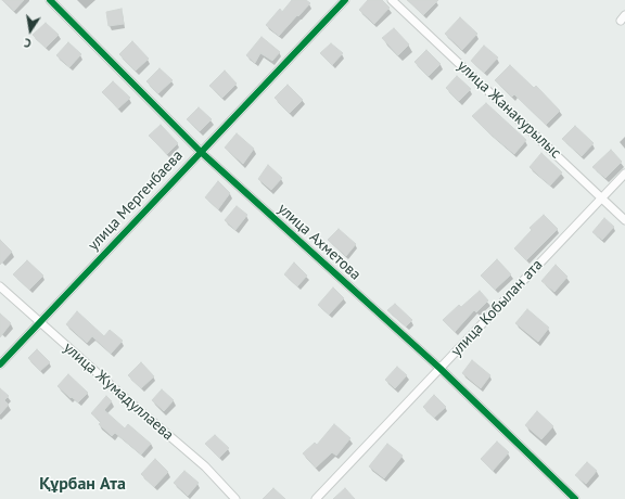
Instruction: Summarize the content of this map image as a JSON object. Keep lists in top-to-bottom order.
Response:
{
  "streets": {
    "street": [
      "улица Жанакурылыс",
      "улица Мергенбаева",
      "улица Ахметова",
      "улица Кобылан ата",
      "улица Жумадуллаева"
    ]
  },
  "crossings": [
    ["улица Жанакурылыс", "улица Кобылан ата"],
    ["улица Мергенбаева", "улица Ахметова"],
    ["улица Мергенбаева", "улица Жумадуллаева"],
    ["улица Ахметова", "улица Кобылан ата"]
  ],
  "districts": ["Құрбан Ата"],
  "north": "bottom"
}
